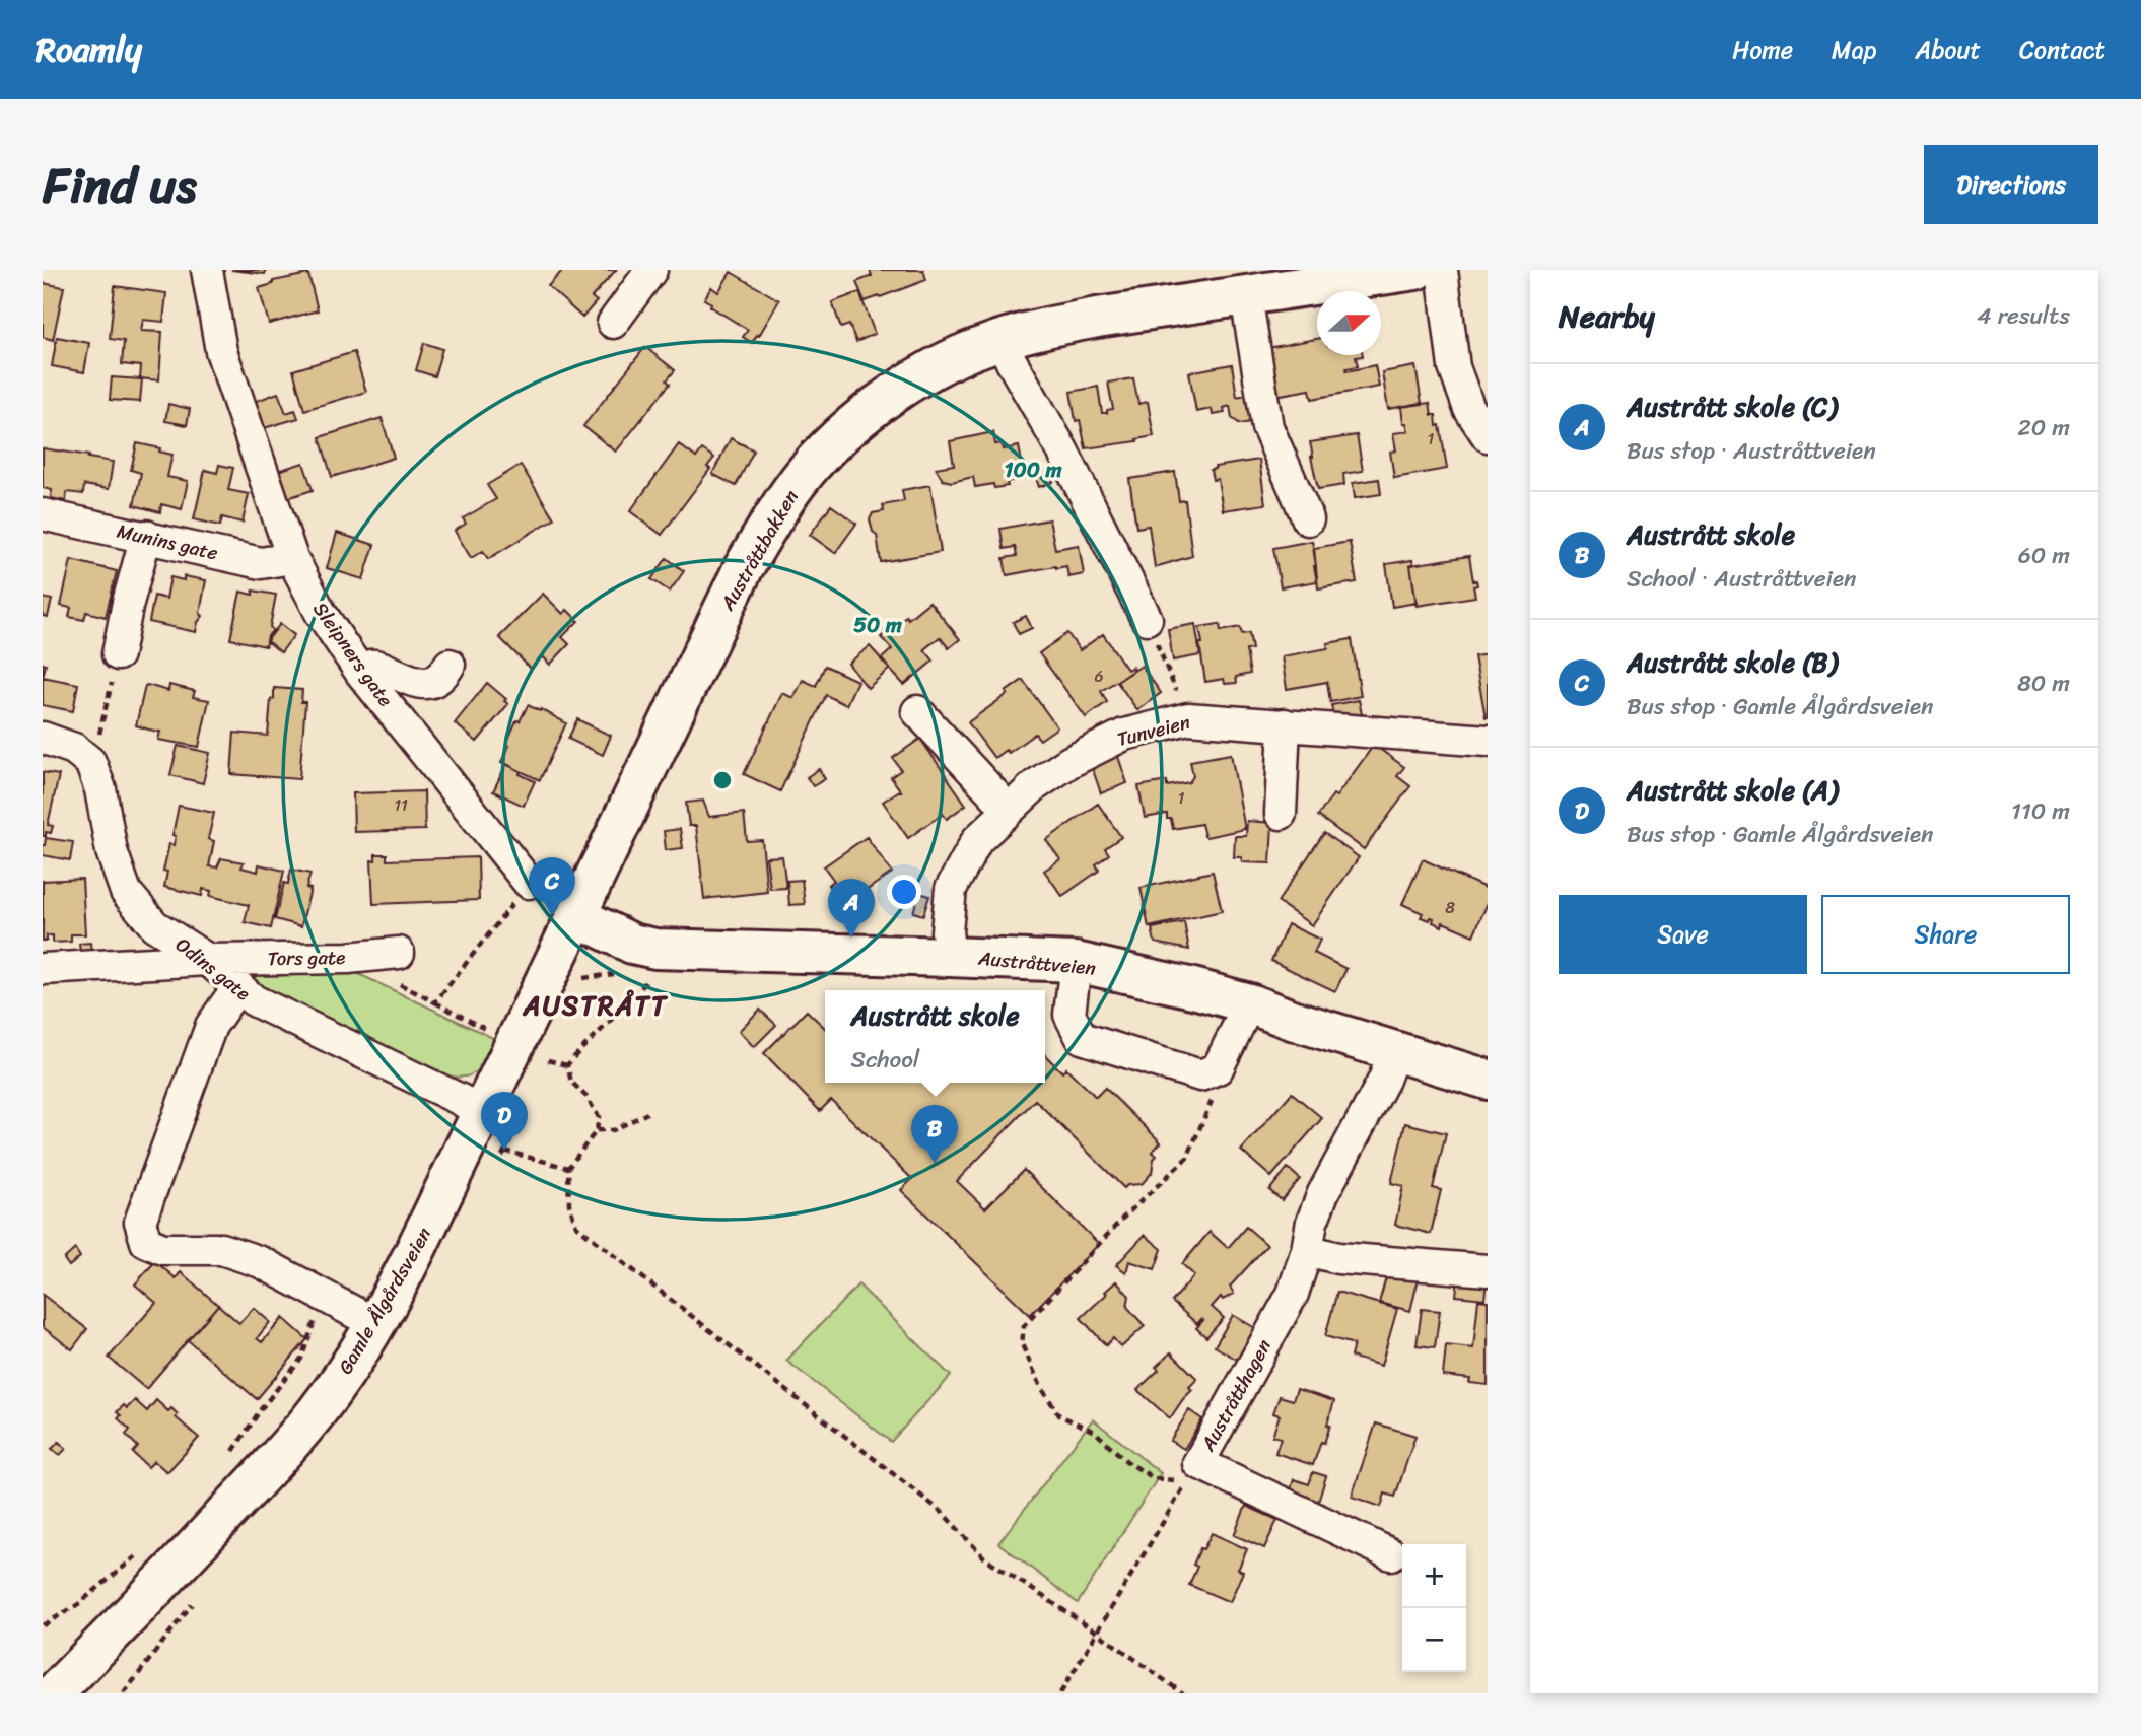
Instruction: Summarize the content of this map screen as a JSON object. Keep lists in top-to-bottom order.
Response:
{
  "streets": {
    "main road": ["Austråttbakken", "Austråttveien", "Gamle Ålgårdsveien"],
    "street": [
      "Munins gate",
      "Sleipners gate",
      "Tunveien",
      "Tors gate",
      "Odins gate",
      "Austråtthagen"
    ]
  },
  "crossings": [
    ["Munins gate", "Sleipners gate"],
    ["Austråttbakken", "Austråttveien"],
    ["Austråttbakken", "Gamle Ålgårdsveien"],
    ["Tunveien", "Austråttveien"],
    ["Tors gate", "Odins gate"],
    ["Austråttveien", "Gamle Ålgårdsveien"],
    ["Austråttveien", "Austråtthagen"],
    ["Odins gate", "Gamle Ålgårdsveien"]
  ],
  "districts": ["AUSTRÅTT"],
  "house_numbers": [
    "1",
    "6",
    "1",
    "11",
    "8"
  ],
  "north": "right",
  "page": {
    "header": "Roamly",
    "nav": [
      "Home",
      "Map",
      "About",
      "Contact"
    ],
    "title": "Find us",
    "buttons": [
      "Directions",
      ["Save", "Share"]
    ],
    "heading": ["Nearby", "4 results"],
    "list": [
      {
        "mark": "A",
        "name": "Austrått skole (C)",
        "note": "Bus stop · Austråttveien",
        "value": "20 m"
      },
      {
        "mark": "B",
        "name": "Austrått skole",
        "note": "School · Austråttveien",
        "value": "60 m"
      },
      {
        "mark": "C",
        "name": "Austrått skole (B)",
        "note": "Bus stop · Gamle Ålgårdsveien",
        "value": "80 m"
      },
      {
        "mark": "D",
        "name": "Austrått skole (A)",
        "note": "Bus stop · Gamle Ålgårdsveien",
        "value": "110 m"
      }
    ],
    "pins": [
      "C",
      "A",
      "D",
      "B"
    ],
    "popup": ["Austrått skole", "School"],
    "map_buttons": ["+", "−"]
  },
  "rings": ["100 m", "50 m"]
}
